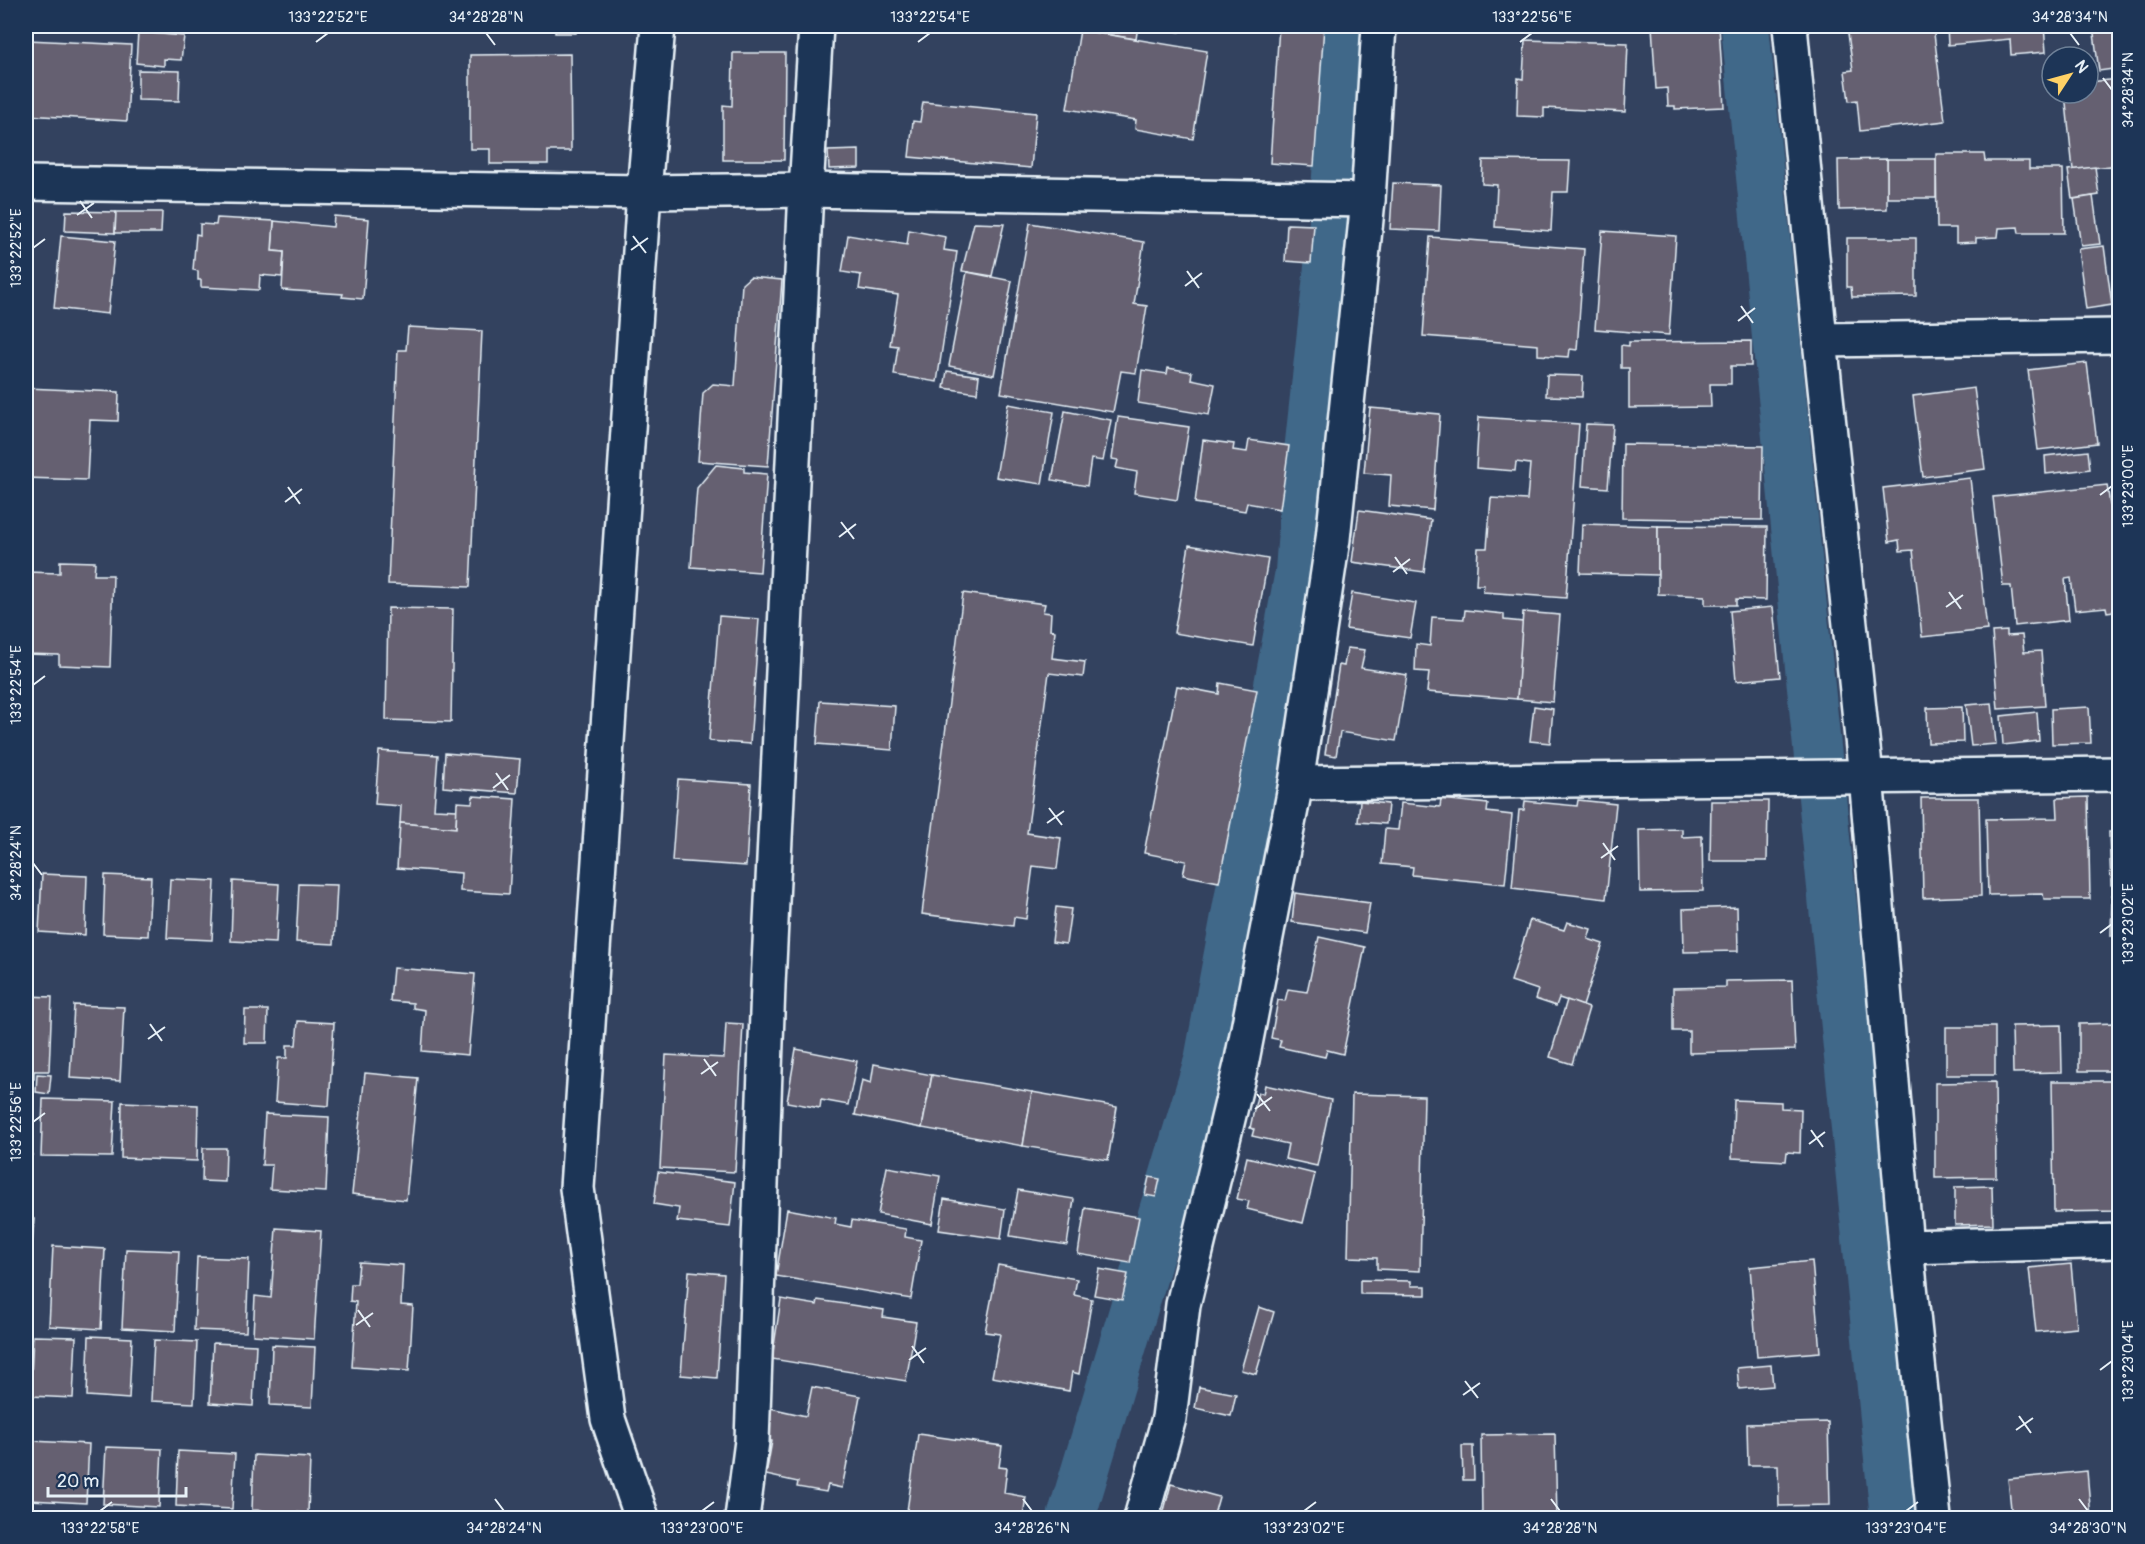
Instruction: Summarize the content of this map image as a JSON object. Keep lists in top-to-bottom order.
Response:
{
  "scale_bar": "20 m",
  "north": "top right",
  "coordinates": [
    "133°22'52\"E",
    "34°28'28\"N",
    "133°22'54\"E",
    "133°22'56\"E",
    "34°28'34\"N",
    "133°23'00\"E",
    "34°28'24\"N",
    "133°23'02\"E",
    "133°23'04\"E",
    "133°22'58\"E",
    "34°28'26\"N",
    "34°28'30\"N"
  ]
}
